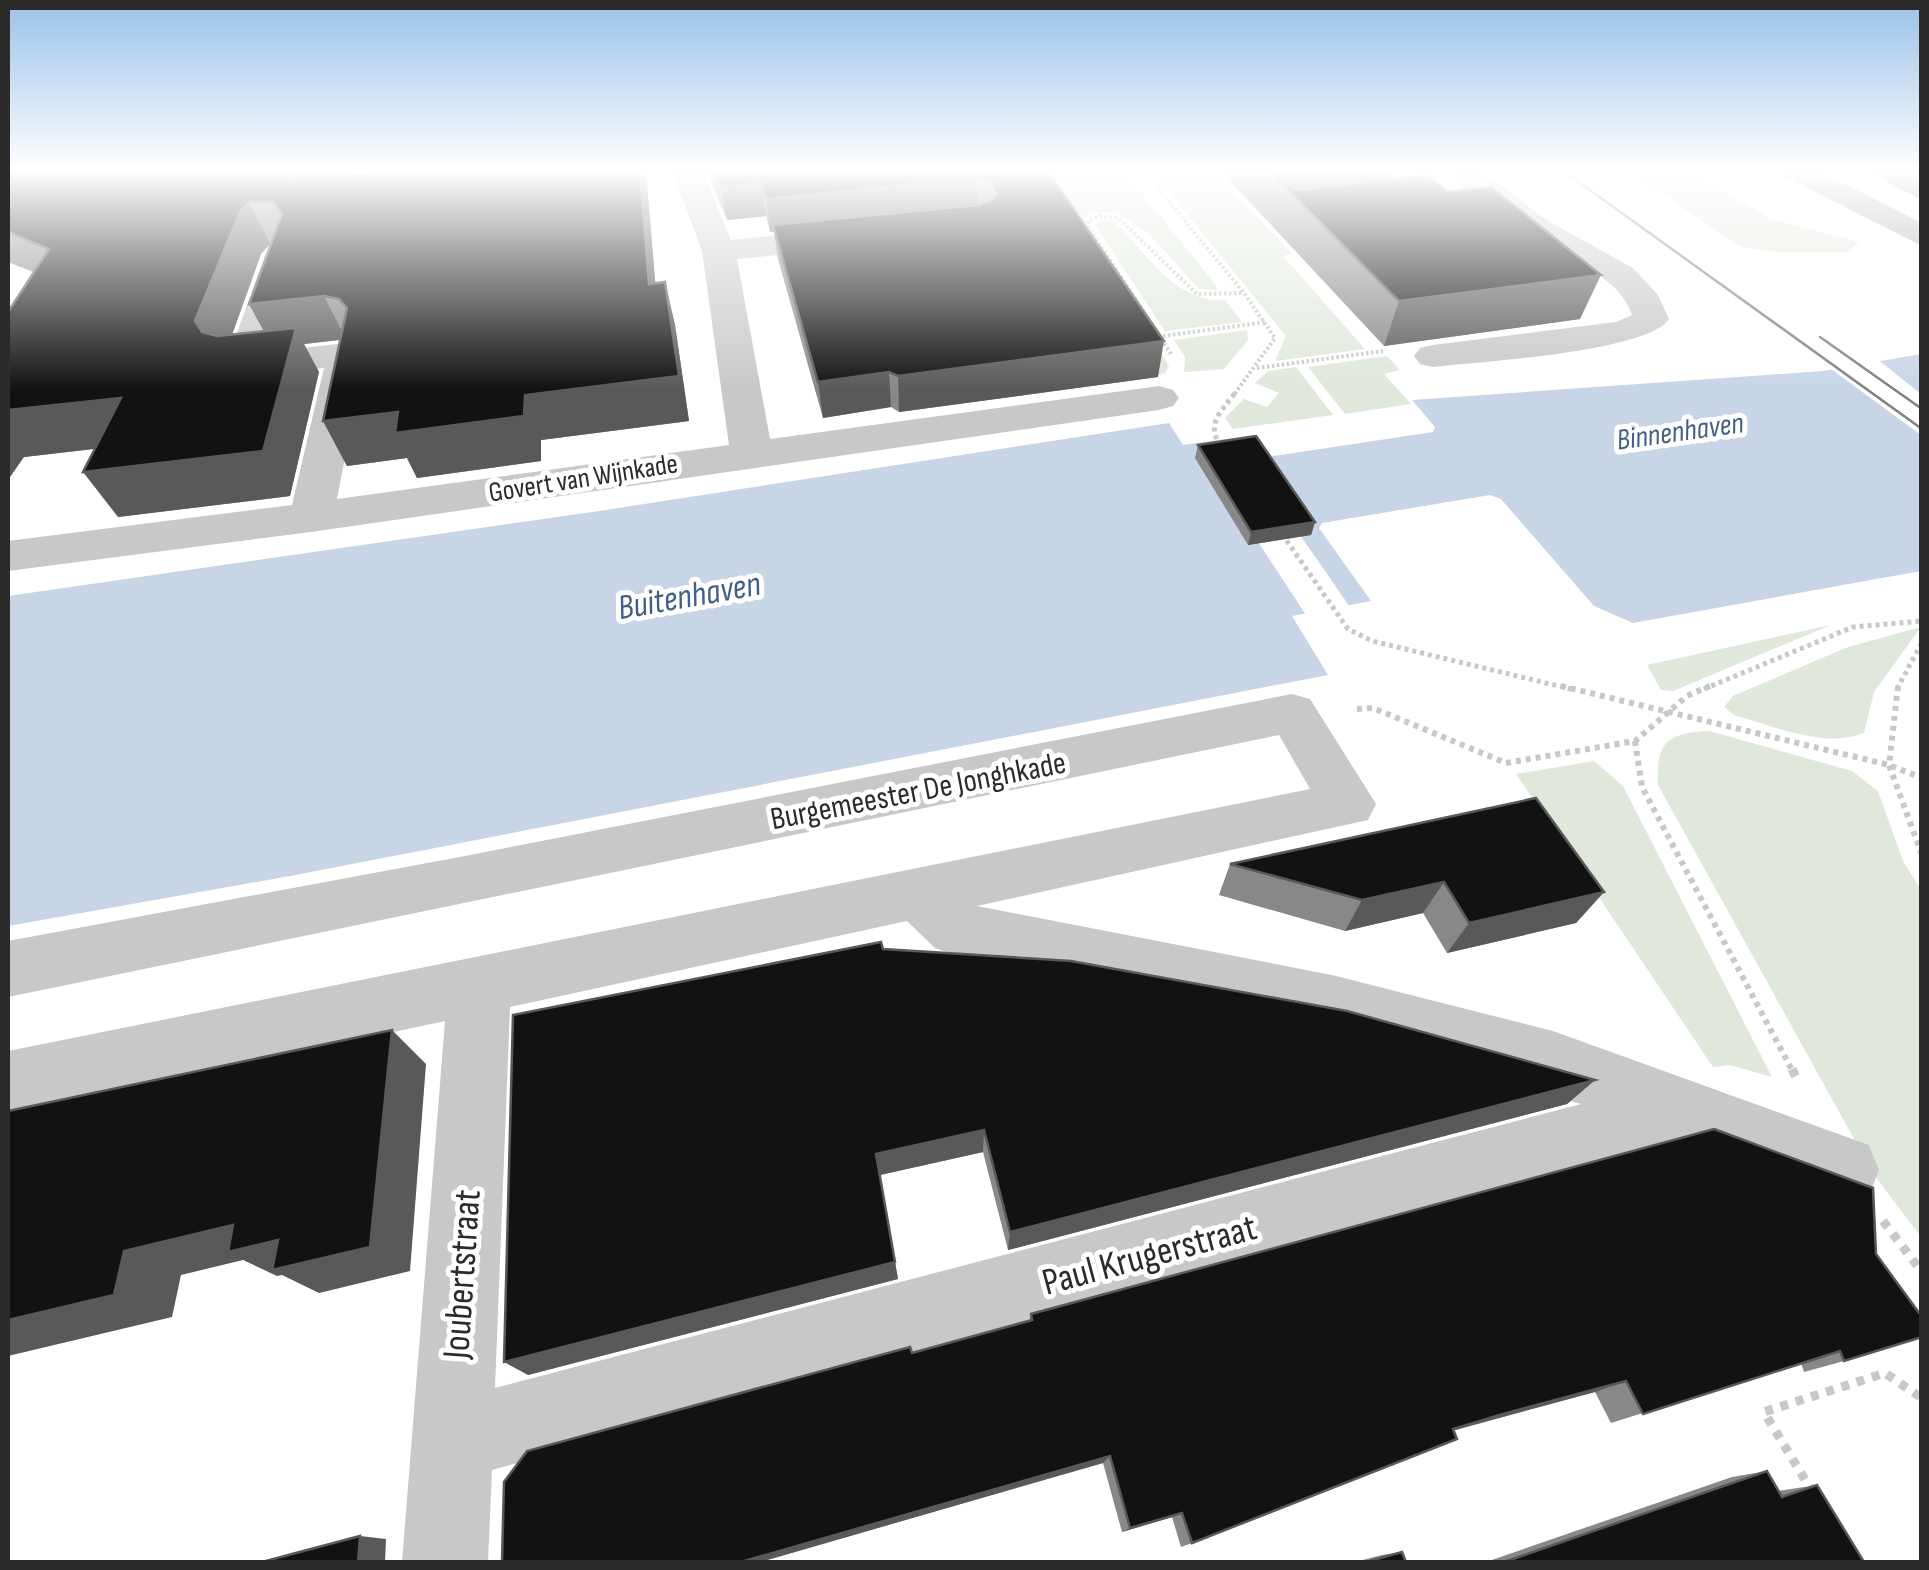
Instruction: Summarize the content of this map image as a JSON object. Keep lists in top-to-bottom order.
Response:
{
  "streets": {
    "street": [
      "Govert van Wijnkade",
      "Burgemeester De Jonghkade",
      "Paul Krugerstraat",
      "Joubertstraat"
    ]
  },
  "crossings": [
    ["Paul Krugerstraat", "Joubertstraat"]
  ],
  "water": ["Binnenhaven", "Buitenhaven"]
}
